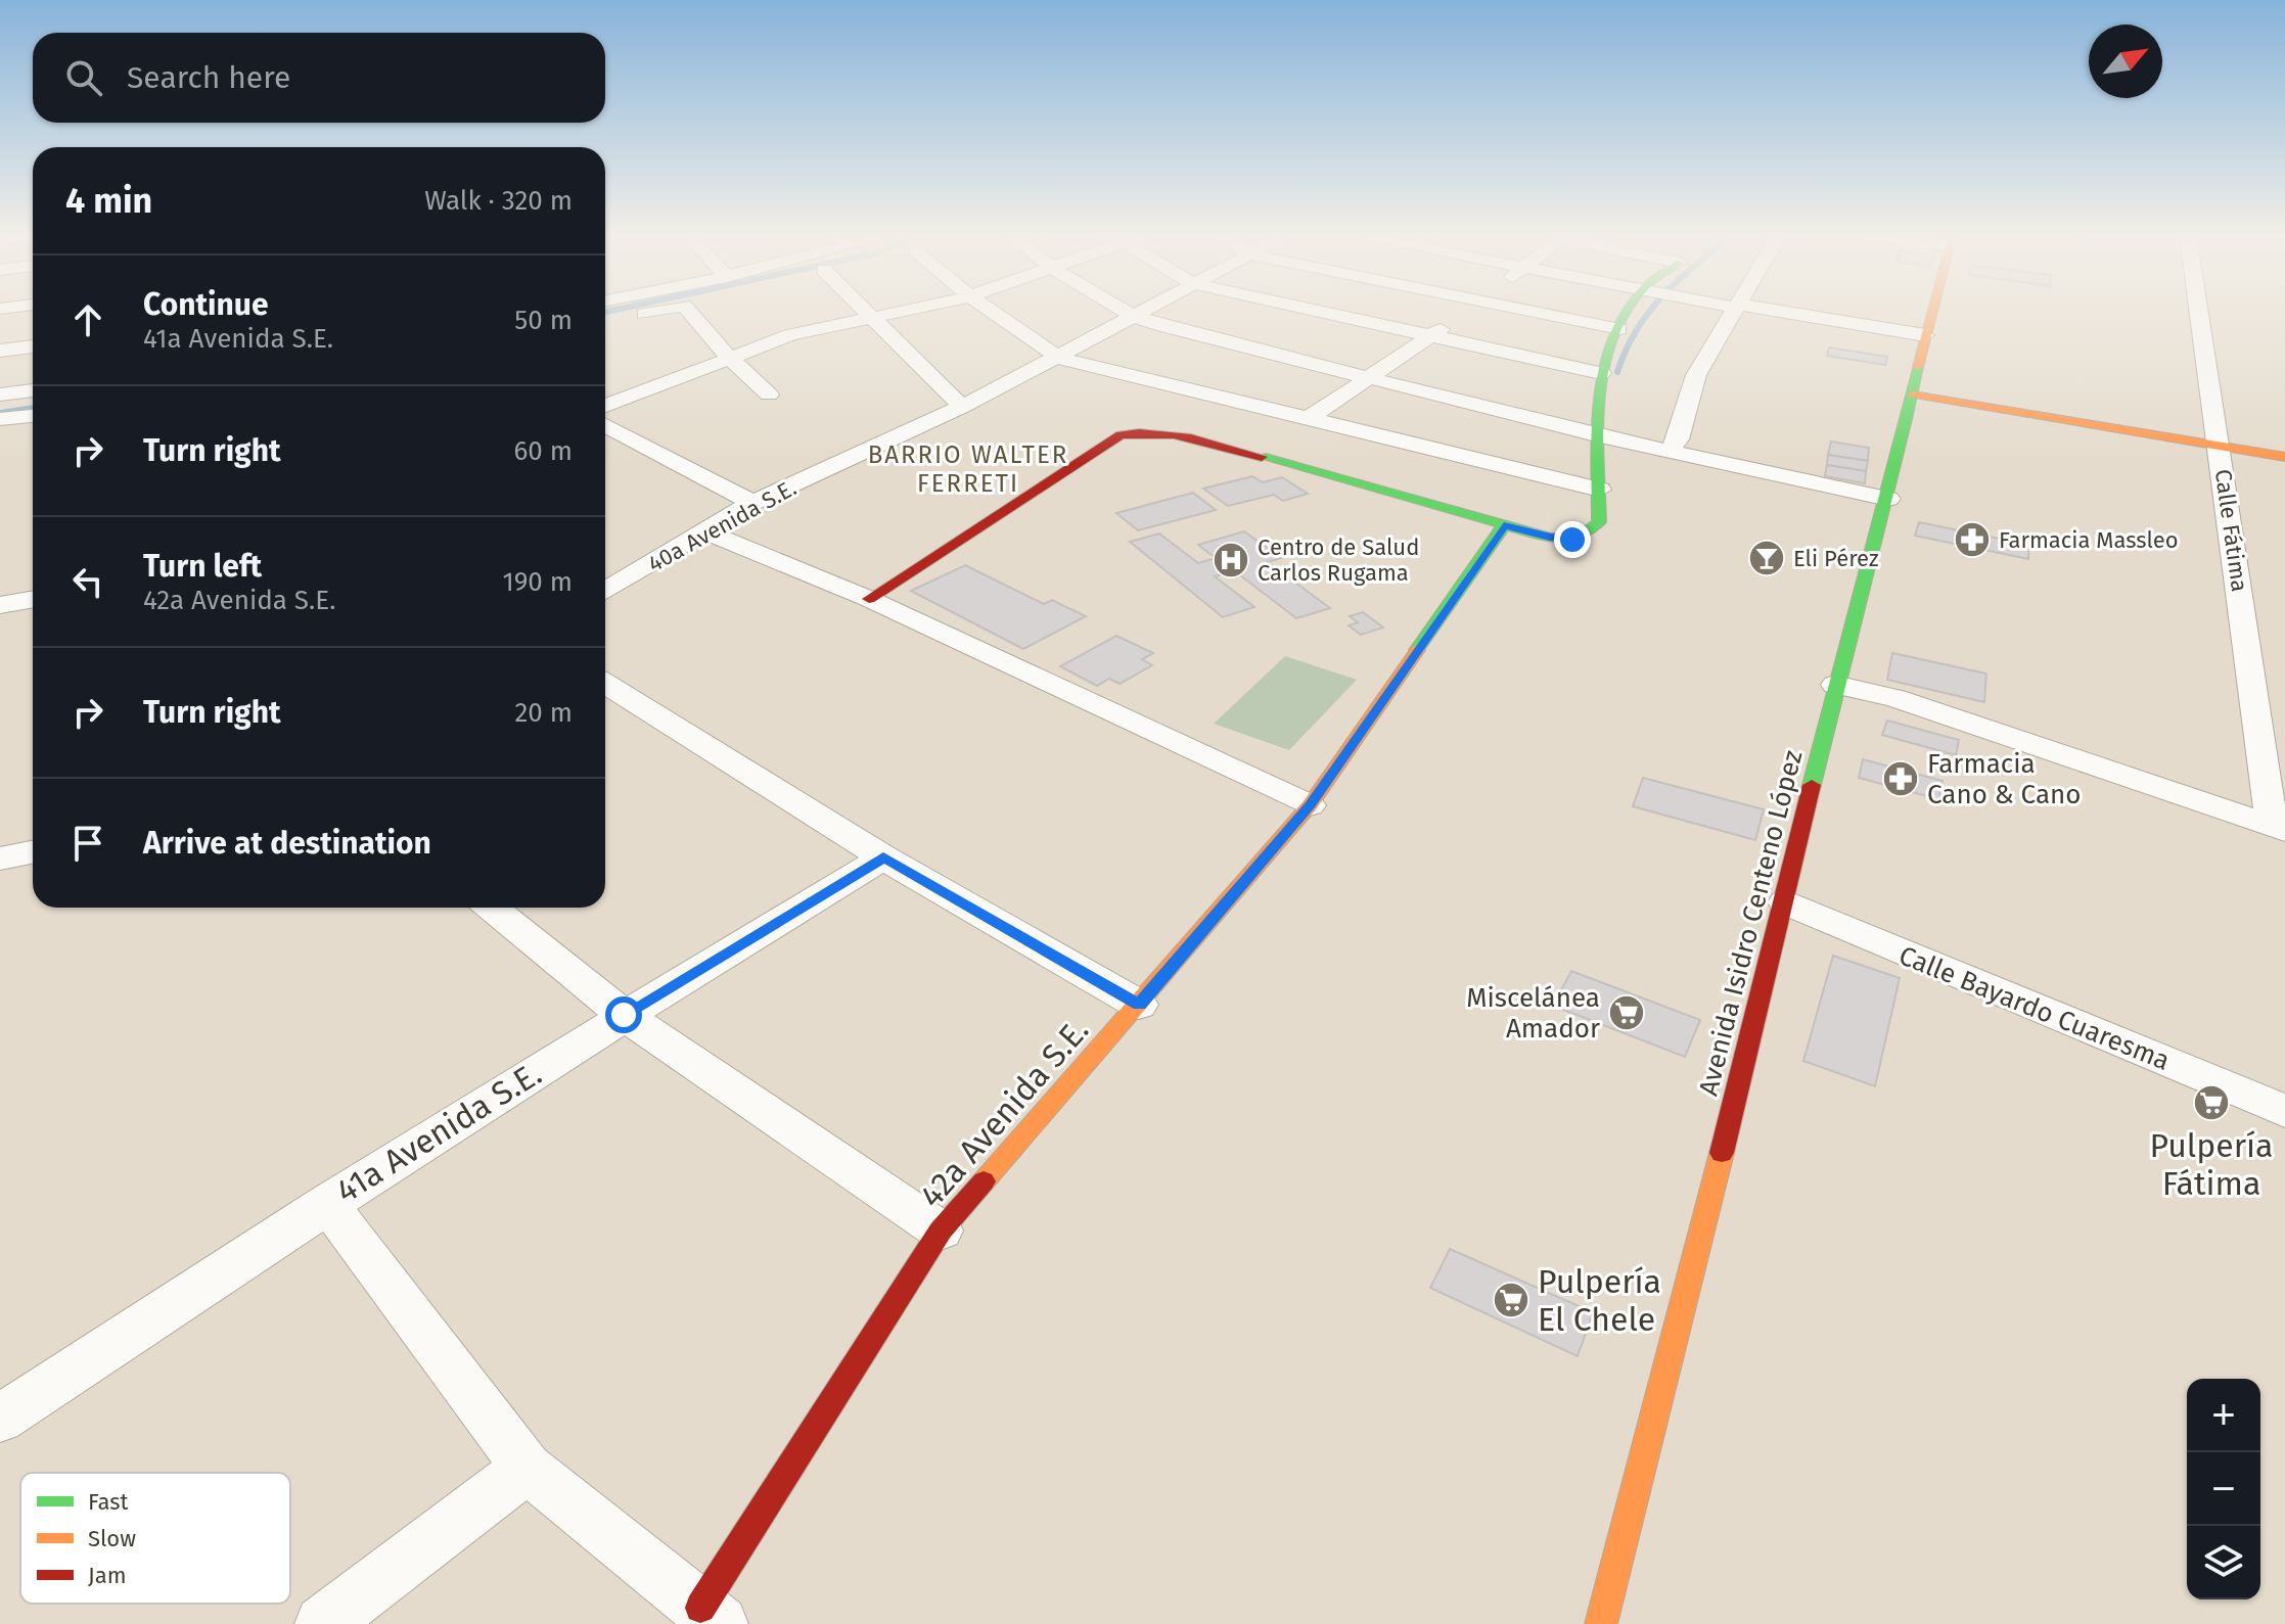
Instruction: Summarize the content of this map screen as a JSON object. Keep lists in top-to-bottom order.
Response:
{
  "streets": {
    "street": [
      "40a Avenida S.E.",
      "Calle Fátima",
      "Avenida Isidro Centeno López",
      "Calle Bayardo Cuaresma",
      "42a Avenida S.E.",
      "41a Avenida S.E."
    ]
  },
  "crossings": [
    ["Avenida Isidro Centeno López", "Calle Bayardo Cuaresma"]
  ],
  "districts": ["BARRIO WALTER FERRETI"],
  "places": {
    "pharmacy": ["Farmacia Massleo", "Farmacia Cano & Cano"],
    "bar": ["Eli Pérez"],
    "hospital": ["Centro de Salud Carlos Rugama"],
    "supermarket": ["Miscelánea Amador", "Pulpería Fátima", "Pulpería El Chele"]
  },
  "legend": ["Fast", "Slow", "Jam"],
  "north": "top right",
  "page": {
    "search": "Search here",
    "heading": ["4 min", "Walk · 320 m"],
    "list": [
      ["Continue", "41a Avenida S.E.", "50 m"],
      ["Turn right", "60 m"],
      ["Turn left", "42a Avenida S.E.", "190 m"],
      ["Turn right", "20 m"],
      "Arrive at destination"
    ],
    "map_buttons": ["+", "−"]
  }
}
